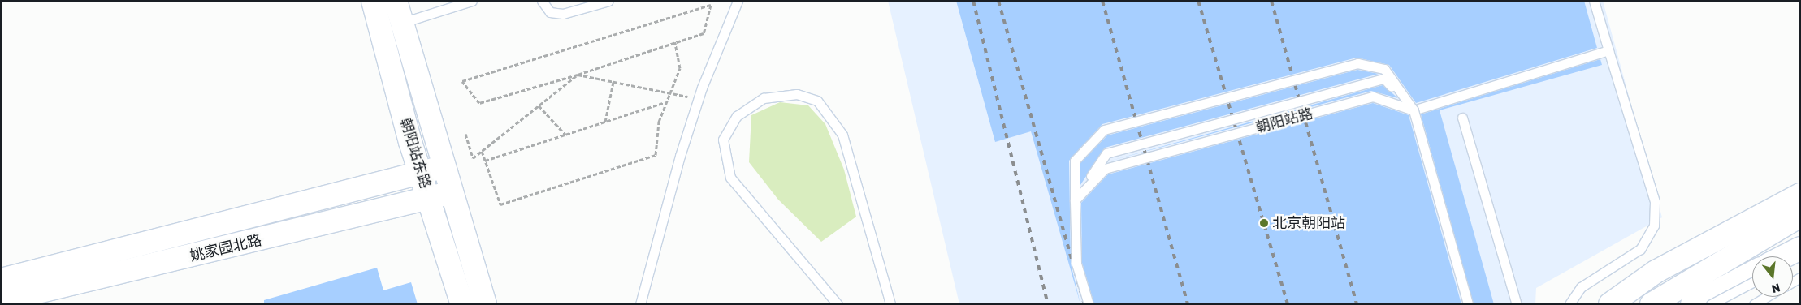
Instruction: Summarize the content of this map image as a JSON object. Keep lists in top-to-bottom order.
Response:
{
  "streets": {
    "street": ["朝阳站东路", "姚家园北路"],
    "lane": ["朝阳站路"]
  },
  "crossings": [
    ["朝阳站东路", "姚家园北路"]
  ],
  "places": ["北京朝阳站"],
  "north": "bottom"
}
